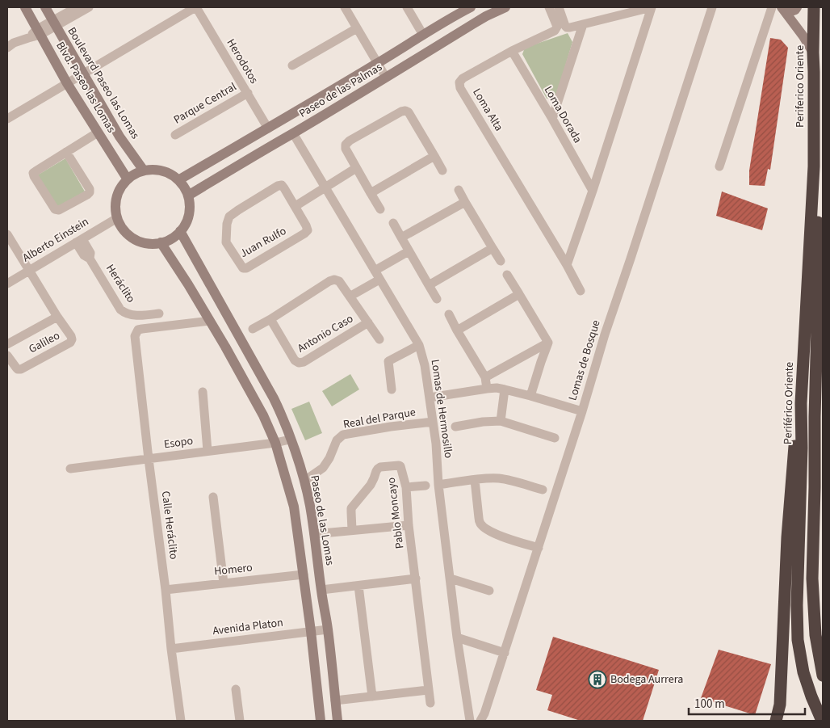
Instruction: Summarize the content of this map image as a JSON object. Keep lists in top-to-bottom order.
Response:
{
  "streets": {
    "highway": ["Periferico Oriente", "Periférico Oriente"],
    "street": [
      "Herodotos",
      "Boulevard Paseo las Lomas",
      "Blvd. Paseo las Lomas",
      "Paseo de las Palmas",
      "Parque Central",
      "Loma Alta",
      "Loma Dorada",
      "Alberto Einstein",
      "Juan Rulfo",
      "Heráclito",
      "Antonio Caso",
      "Galileo",
      "Lomas de Bosque",
      "Lomas de Hermosillo",
      "Real del Parque",
      "Esopo",
      "Pablo Moncayo",
      "Paseo de las Lomas",
      "Calle Heráclito",
      "Homero",
      "Avenida Platon"
    ]
  },
  "crossings": [
    ["Herodotos", "Paseo de las Palmas"],
    ["Herodotos", "Parque Central"],
    ["Boulevard Paseo las Lomas", "Blvd. Paseo las Lomas"],
    ["Boulevard Paseo las Lomas", "Paseo de las Palmas"],
    ["Boulevard Paseo las Lomas", "Alberto Einstein"],
    ["Boulevard Paseo las Lomas", "Paseo de las Lomas"],
    ["Periferico Oriente", "Periférico Oriente"],
    ["Blvd. Paseo las Lomas", "Paseo de las Palmas"],
    ["Blvd. Paseo las Lomas", "Alberto Einstein"],
    ["Blvd. Paseo las Lomas", "Paseo de las Lomas"],
    ["Paseo de las Palmas", "Alberto Einstein"],
    ["Paseo de las Palmas", "Lomas de Hermosillo"],
    ["Paseo de las Palmas", "Paseo de las Lomas"],
    ["Loma Alta", "Loma Dorada"],
    ["Alberto Einstein", "Heráclito"],
    ["Alberto Einstein", "Galileo"],
    ["Alberto Einstein", "Paseo de las Lomas"],
    ["Antonio Caso", "Lomas de Hermosillo"],
    ["Lomas de Hermosillo", "Real del Parque"],
    ["Real del Parque", "Paseo de las Lomas"],
    ["Esopo", "Paseo de las Lomas"],
    ["Esopo", "Calle Heráclito"],
    ["Paseo de las Lomas", "Avenida Platon"],
    ["Calle Heráclito", "Homero"],
    ["Calle Heráclito", "Avenida Platon"]
  ],
  "places": {
    "building": ["Bodega Aurrera"]
  },
  "scale_bar": "100 m"
}
